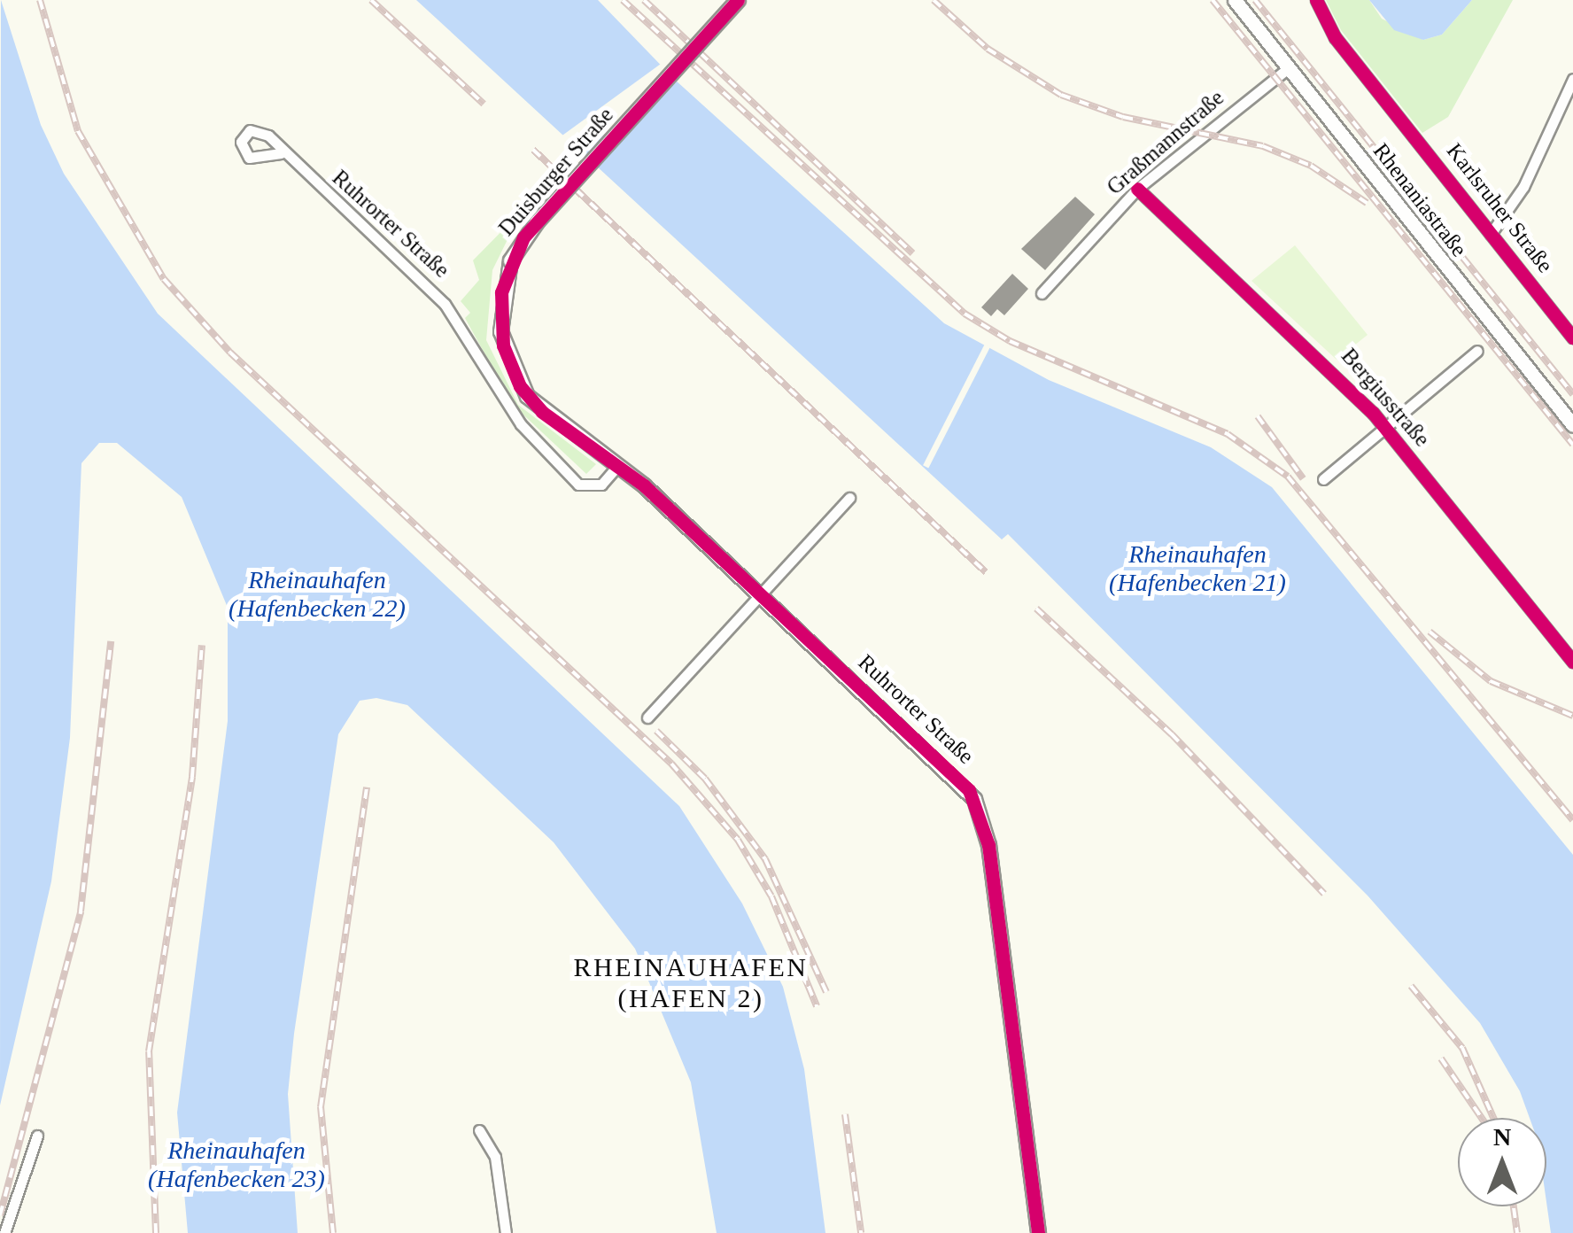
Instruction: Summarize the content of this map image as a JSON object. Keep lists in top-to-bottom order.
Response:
{
  "streets": {
    "street": [
      "Graßmannstraße",
      "Duisburger Straße",
      "Rhenaniastraße",
      "Karlsruher Straße",
      "Ruhrorter Straße",
      "Bergiusstraße"
    ]
  },
  "crossings": [
    ["Graßmannstraße", "Rhenaniastraße"],
    ["Graßmannstraße", "Bergiusstraße"],
    ["Duisburger Straße", "Ruhrorter Straße"]
  ],
  "districts": ["RHEINAUHAFEN (HAFEN 2)"],
  "water": ["Rheinauhafen (Hafenbecken 21)", "Rheinauhafen (Hafenbecken 22)", "Rheinauhafen (Hafenbecken 23)"],
  "north": "top"
}
